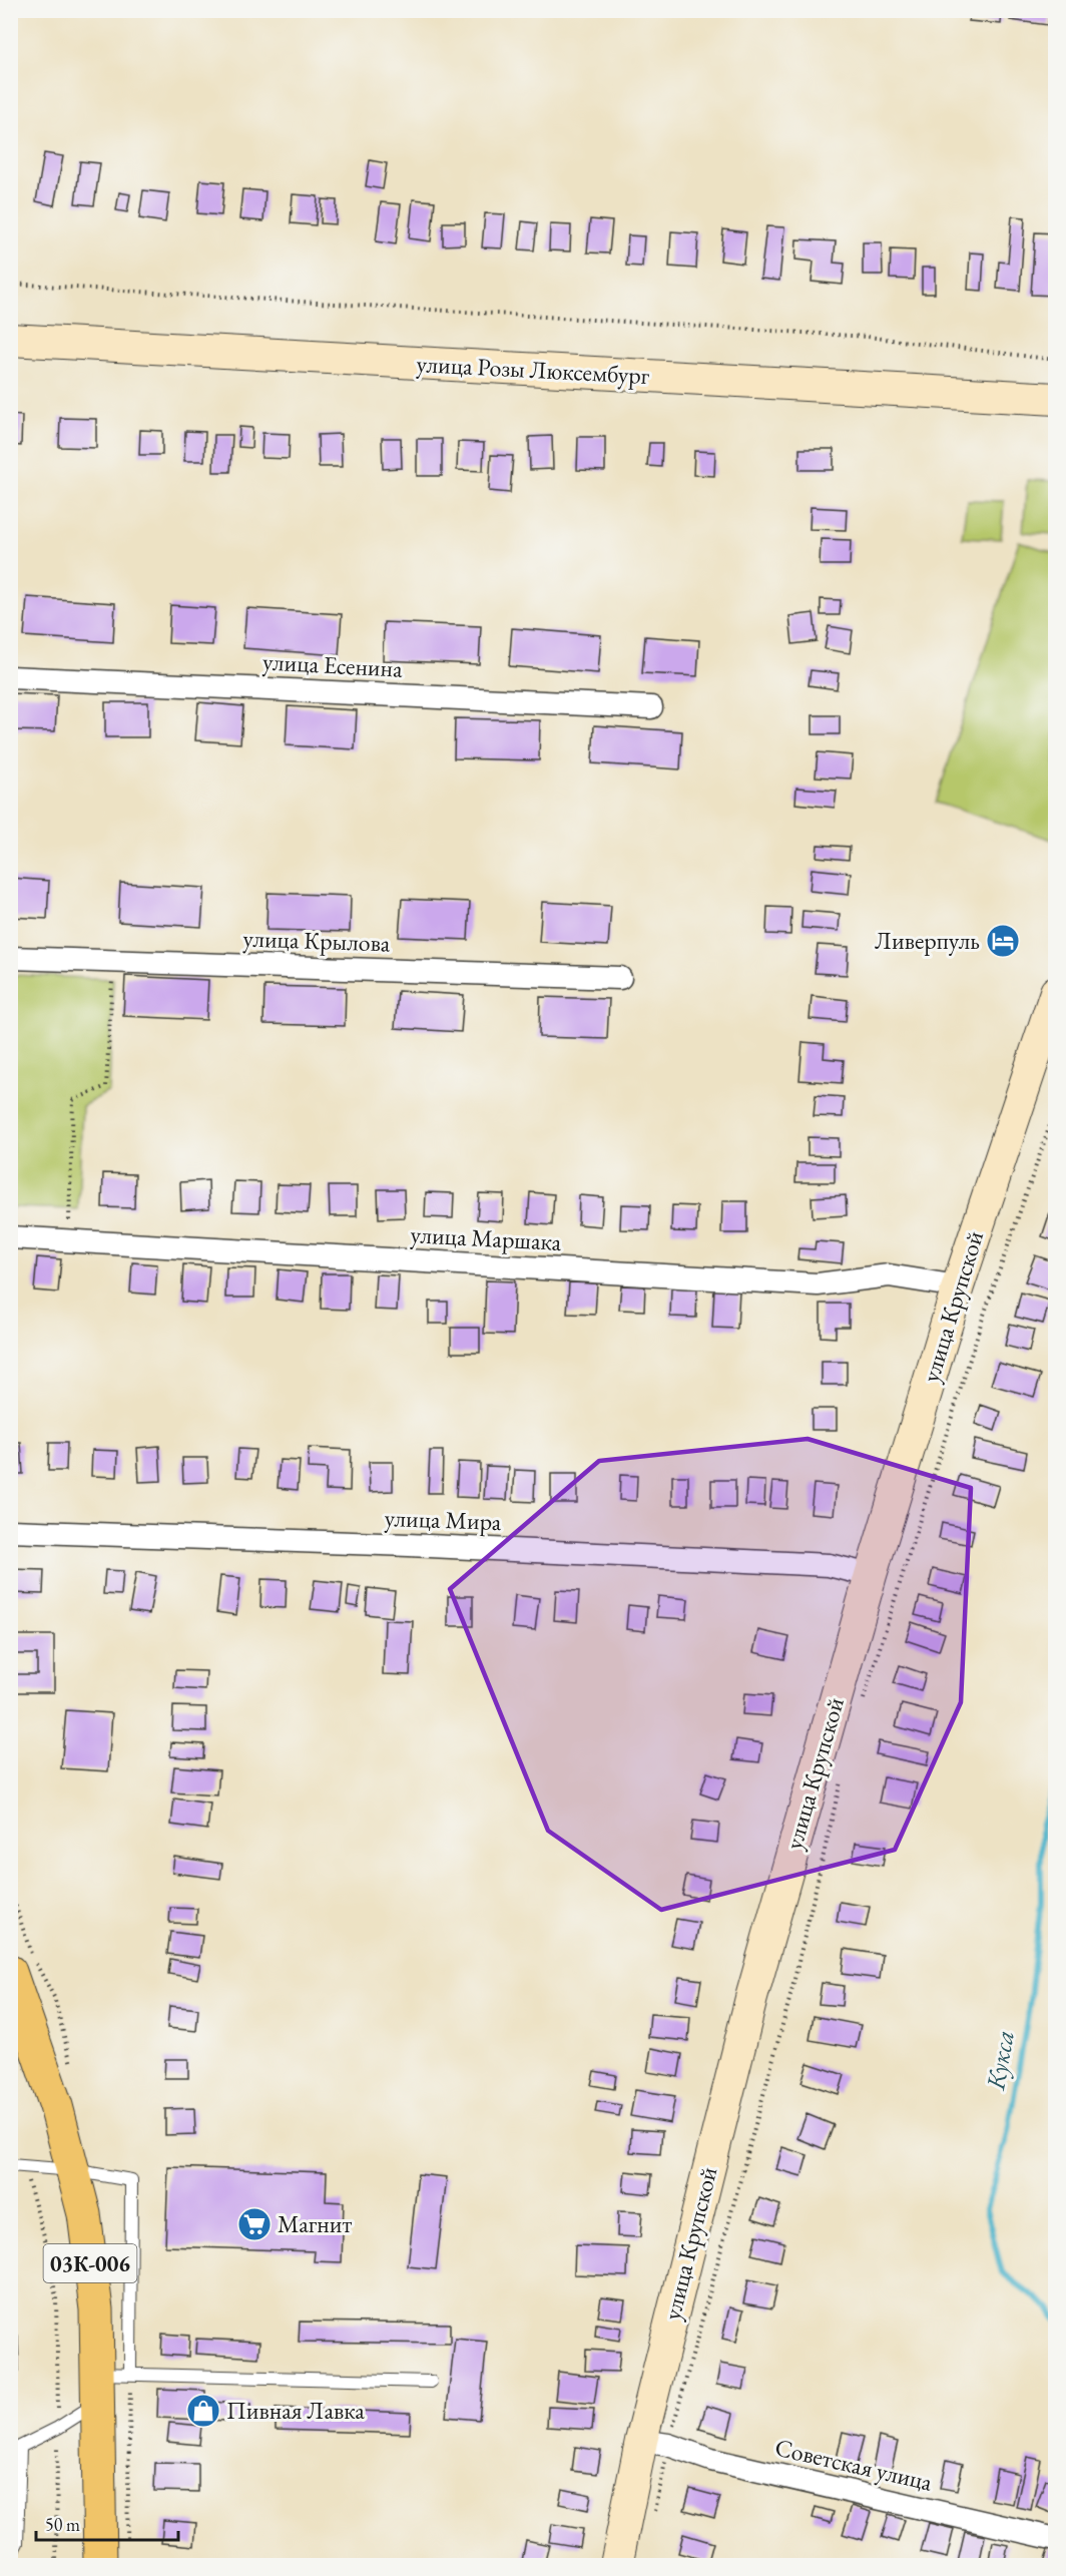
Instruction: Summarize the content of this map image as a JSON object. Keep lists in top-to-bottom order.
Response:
{
  "streets": {
    "main road": ["03К-006"],
    "street": [
      "улица Розы Люксембург",
      "улица Есенина",
      "улица Крылова",
      "улица Маршака",
      "улица Крупской",
      "улица Мира",
      "Советская улица"
    ]
  },
  "crossings": [
    ["улица Маршака", "улица Крупской"],
    ["улица Крупской", "улица Мира"],
    ["улица Крупской", "Советская улица"]
  ],
  "water": ["Кукса"],
  "places": {
    "hotel": ["Ливерпуль"],
    "supermarket": ["Магнит"],
    "shop": ["Пивная Лавка"]
  },
  "scale_bar": "50 m"
}
